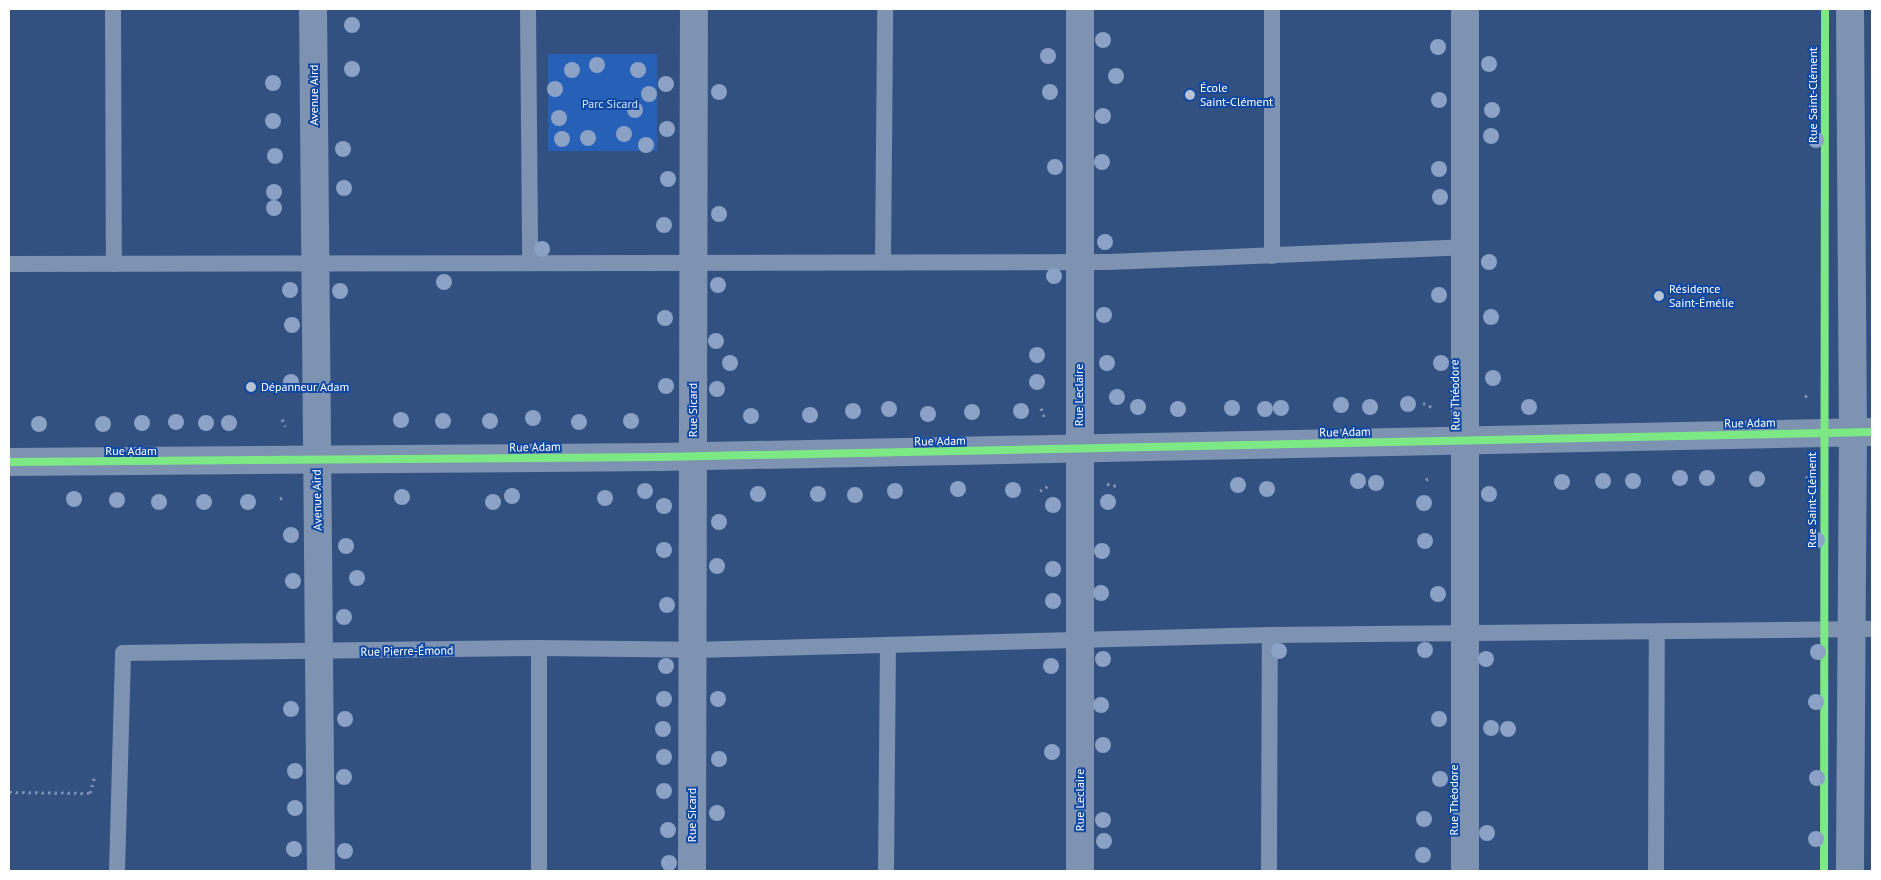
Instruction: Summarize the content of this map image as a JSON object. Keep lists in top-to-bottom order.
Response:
{
  "streets": {
    "street": [
      "Avenue Aird",
      "Rue Leclaire",
      "Rue Théodore",
      "Rue Sicard",
      "Rue Adam"
    ],
    "lane": ["Rue Pierre-Émond"],
    "cycle path": ["Rue Saint-Clément"]
  },
  "crossings": [
    ["Avenue Aird", "Rue Adam"],
    ["Avenue Aird", "Rue Pierre-Émond"],
    ["Rue Leclaire", "Rue Adam"],
    ["Rue Leclaire", "Rue Pierre-Émond"],
    ["Rue Théodore", "Rue Adam"],
    ["Rue Théodore", "Rue Pierre-Émond"],
    ["Rue Sicard", "Rue Adam"],
    ["Rue Sicard", "Rue Pierre-Émond"]
  ],
  "parks": ["Parc Sicard"],
  "places": ["École Saint-Clément", "Résidence Saint-Émélie", "Dépanneur Adam"]
}
